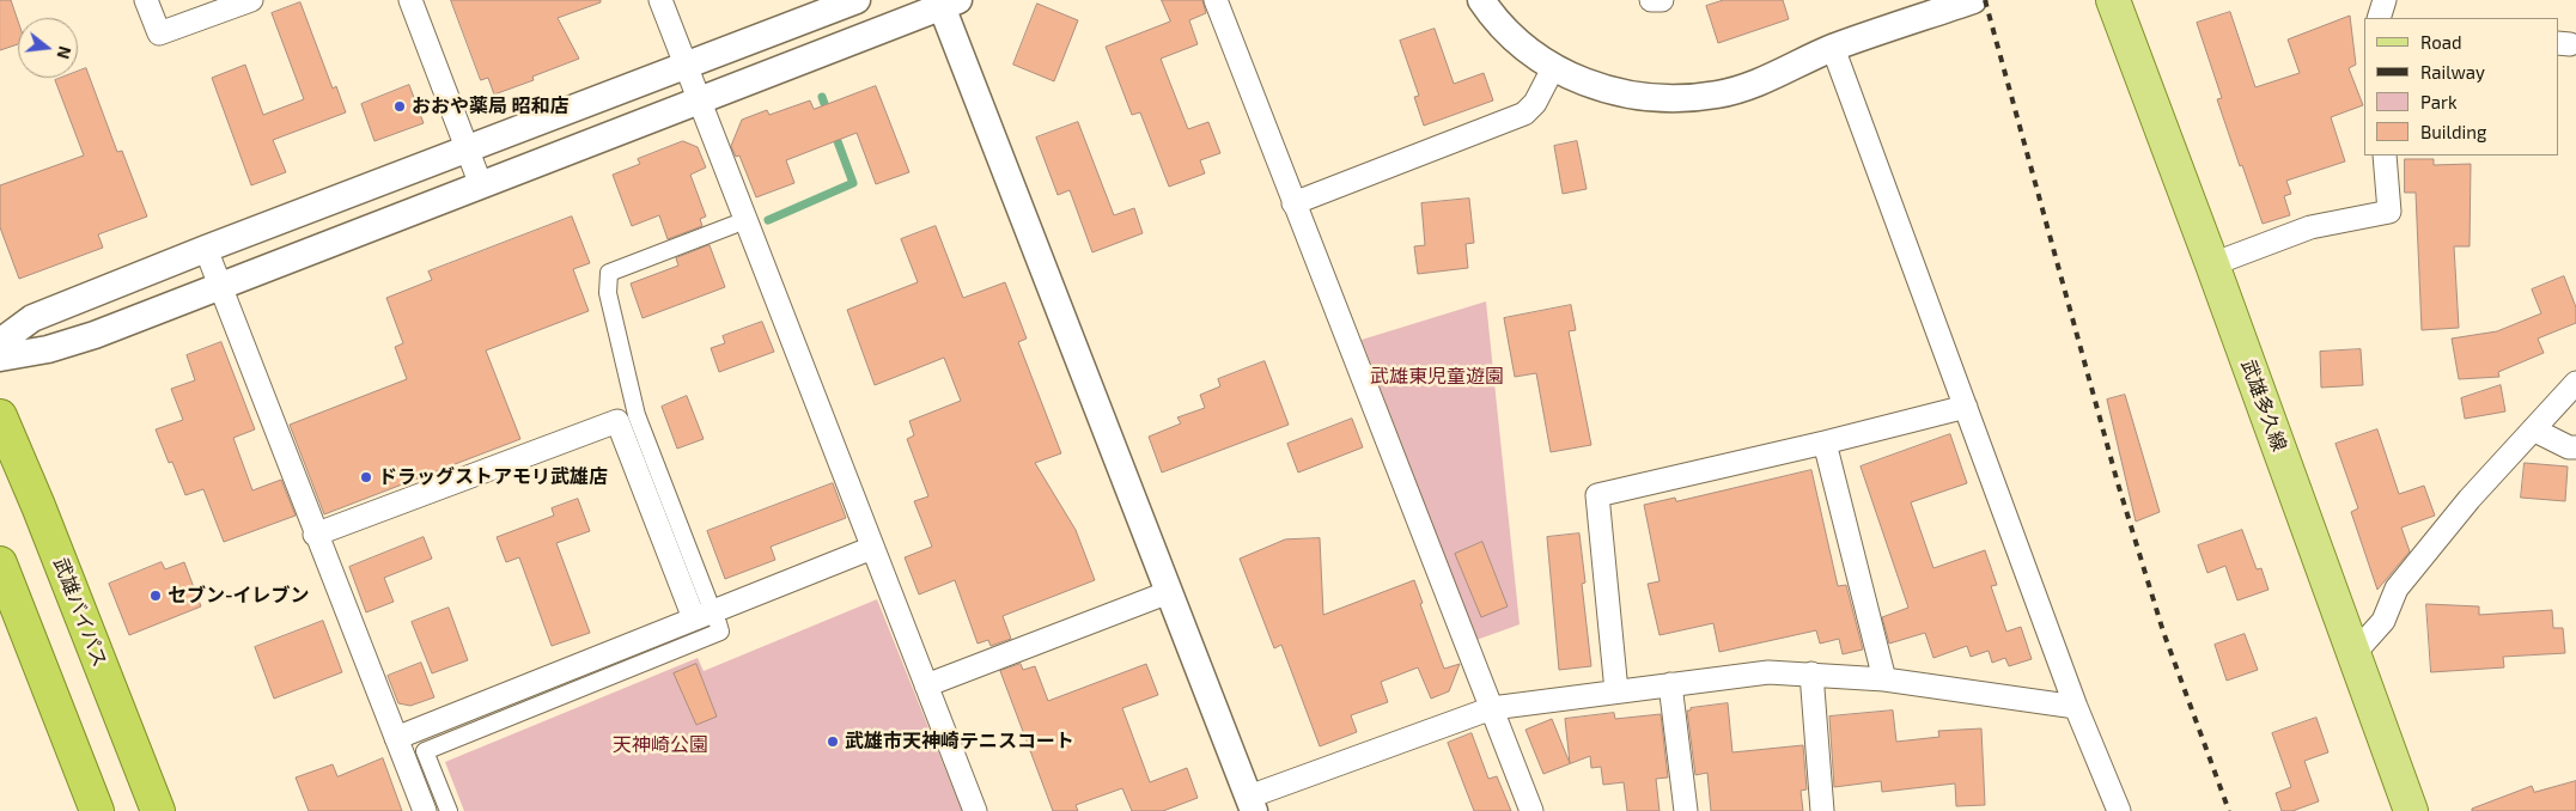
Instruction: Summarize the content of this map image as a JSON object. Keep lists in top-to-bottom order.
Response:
{
  "streets": {
    "highway": ["武雄バイパス"],
    "main road": ["武雄多久線"]
  },
  "parks": ["武雄東児童遊園", "天神崎公園"],
  "places": [
    "おおや薬局 昭和店",
    "ドラッグストアモリ武雄店",
    "セブン-イレブン",
    "武雄市天神崎テニスコート"
  ],
  "legend": [
    "Road",
    "Railway",
    "Park",
    "Building"
  ],
  "north": "right"
}
